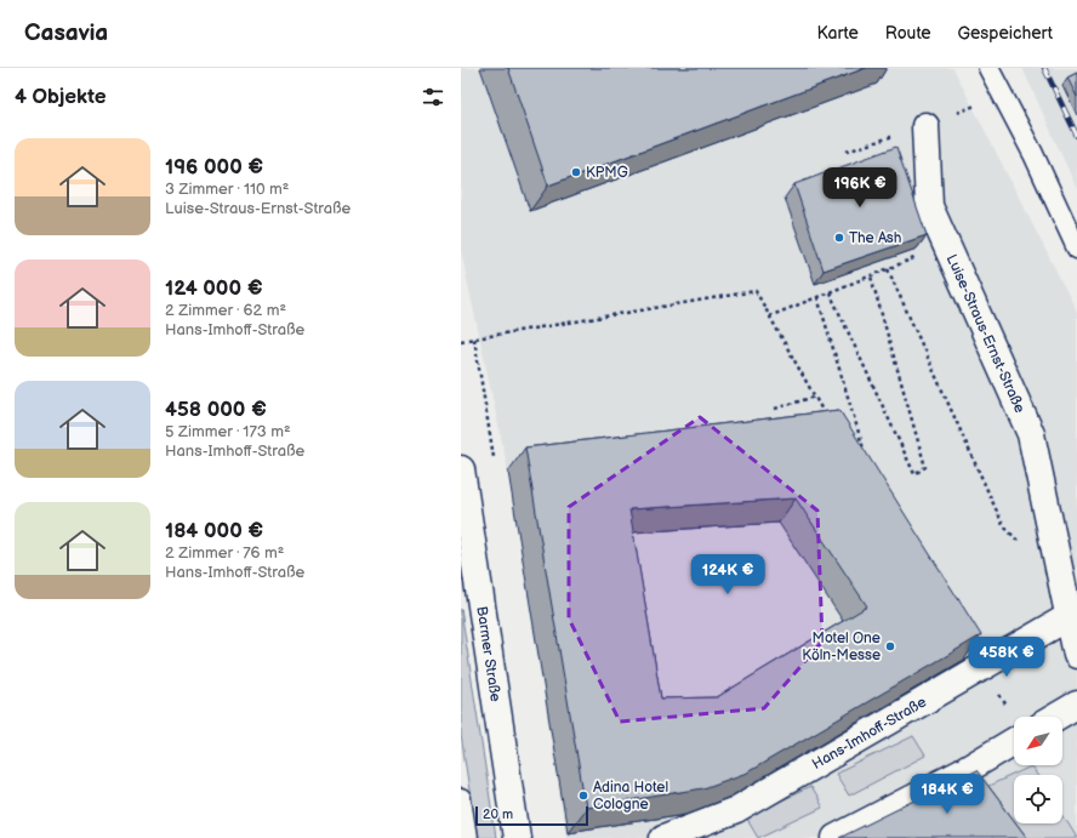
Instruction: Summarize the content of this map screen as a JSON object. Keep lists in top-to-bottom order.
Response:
{
  "streets": {
    "street": ["Luise-Straus-Ernst-Straße", "Barmer Straße", "Hans-Imhoff-Straße"]
  },
  "crossings": [
    ["Luise-Straus-Ernst-Straße", "Hans-Imhoff-Straße"]
  ],
  "places": [
    "KPMG",
    "The Ash",
    "Motel One Köln-Messe",
    "Adina Hotel Cologne"
  ],
  "scale_bar": "20 m",
  "north": "bottom left",
  "page": {
    "header": "Casavia",
    "nav": ["Karte", "Route", "Gespeichert"],
    "heading": "4 Objekte",
    "list": [
      {
        "name": "196 000 €",
        "note": "3 Zimmer · 110 m² · Luise-Straus-Ernst-Straße"
      },
      {
        "name": "124 000 €",
        "note": "2 Zimmer · 62 m² · Hans-Imhoff-Straße"
      },
      {
        "name": "458 000 €",
        "note": "5 Zimmer · 173 m² · Hans-Imhoff-Straße"
      },
      {
        "name": "184 000 €",
        "note": "2 Zimmer · 76 m² · Hans-Imhoff-Straße"
      }
    ],
    "price": [
      "196K €",
      "124K €",
      "458K €",
      "184K €"
    ],
    "scale": "20 m"
  }
}
